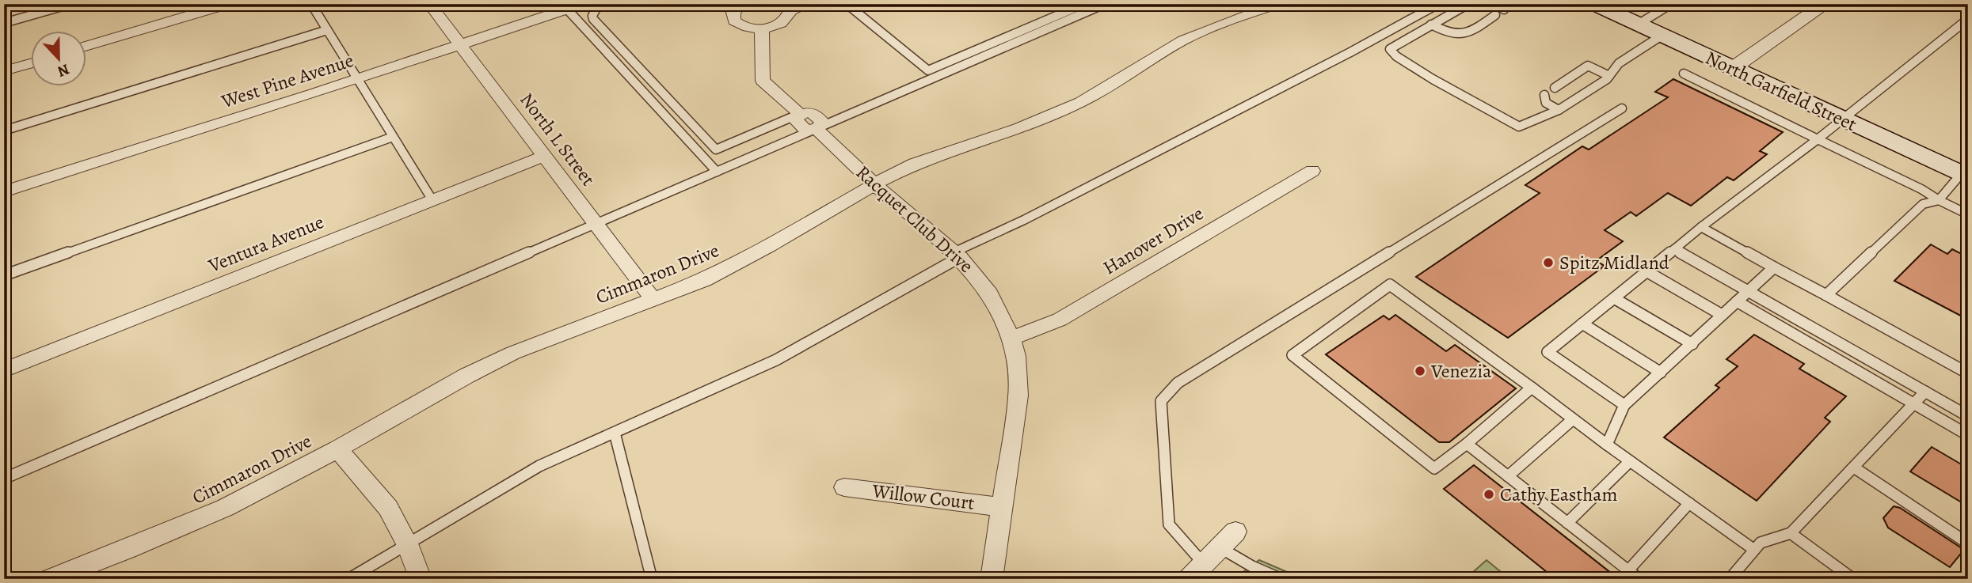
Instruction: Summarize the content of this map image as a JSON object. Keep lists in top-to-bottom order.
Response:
{
  "streets": {
    "main road": ["North Garfield Street"],
    "street": [
      "West Pine Avenue",
      "North L Street",
      "Racquet Club Drive",
      "Hanover Drive",
      "Ventura Avenue",
      "Cimmaron Drive",
      "Willow Court"
    ]
  },
  "crossings": [
    ["West Pine Avenue", "North L Street"],
    ["North L Street", "Ventura Avenue"],
    ["North L Street", "Cimmaron Drive"],
    ["Racquet Club Drive", "Hanover Drive"],
    ["Racquet Club Drive", "Cimmaron Drive"],
    ["Racquet Club Drive", "Willow Court"]
  ],
  "places": ["Spitz Midland", "Venezia", "Cathy Eastham"],
  "north": "bottom"
}
